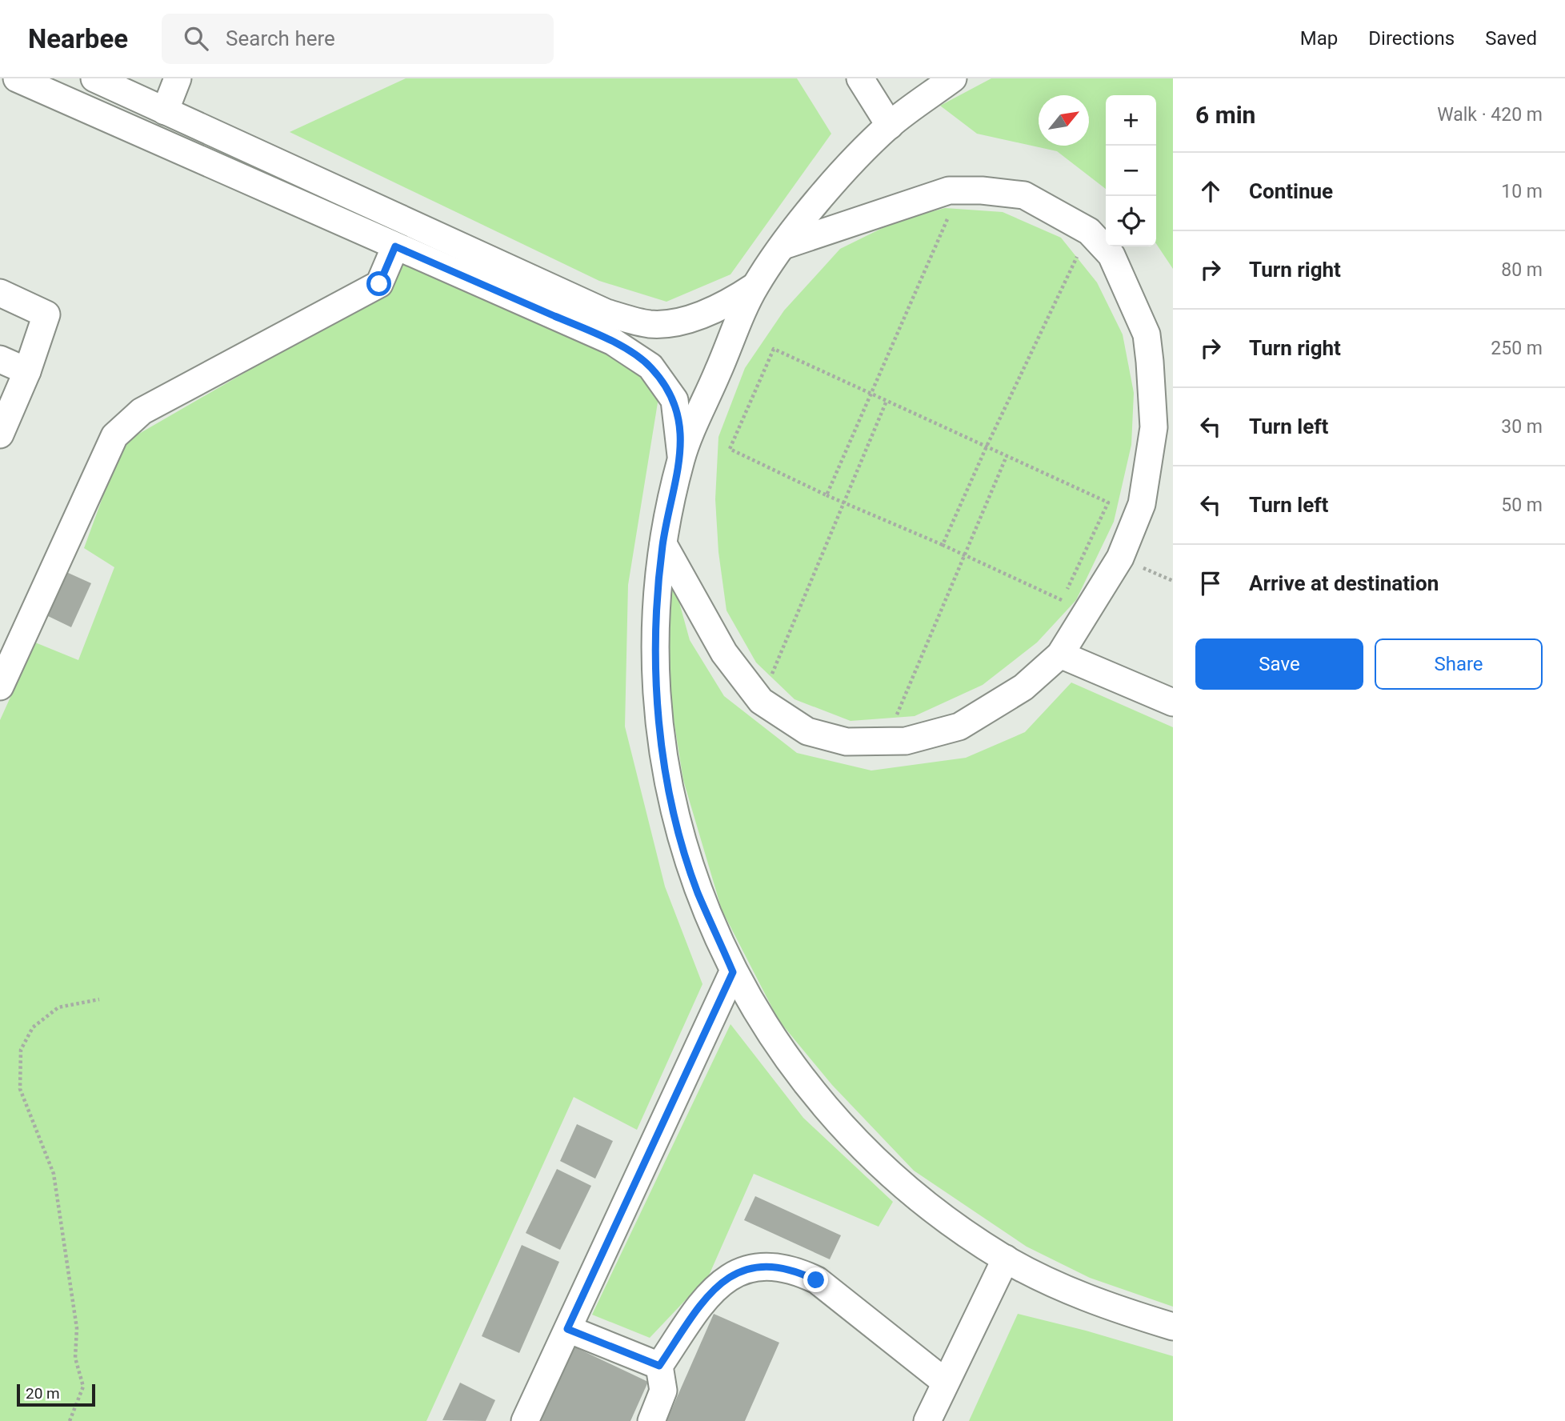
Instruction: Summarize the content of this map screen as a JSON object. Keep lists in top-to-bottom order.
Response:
{
  "scale_bar": "20 m",
  "north": "top right",
  "page": {
    "header": "Nearbee",
    "search": "Search here",
    "nav": ["Map", "Directions", "Saved"],
    "heading": ["6 min", "Walk · 420 m"],
    "map_buttons": ["+", "−"],
    "list": [
      ["Continue", "10 m"],
      ["Turn right", "80 m"],
      ["Turn right", "250 m"],
      ["Turn left", "30 m"],
      ["Turn left", "50 m"],
      "Arrive at destination"
    ],
    "buttons": ["Save", "Share"],
    "scale": "20 m"
  }
}
